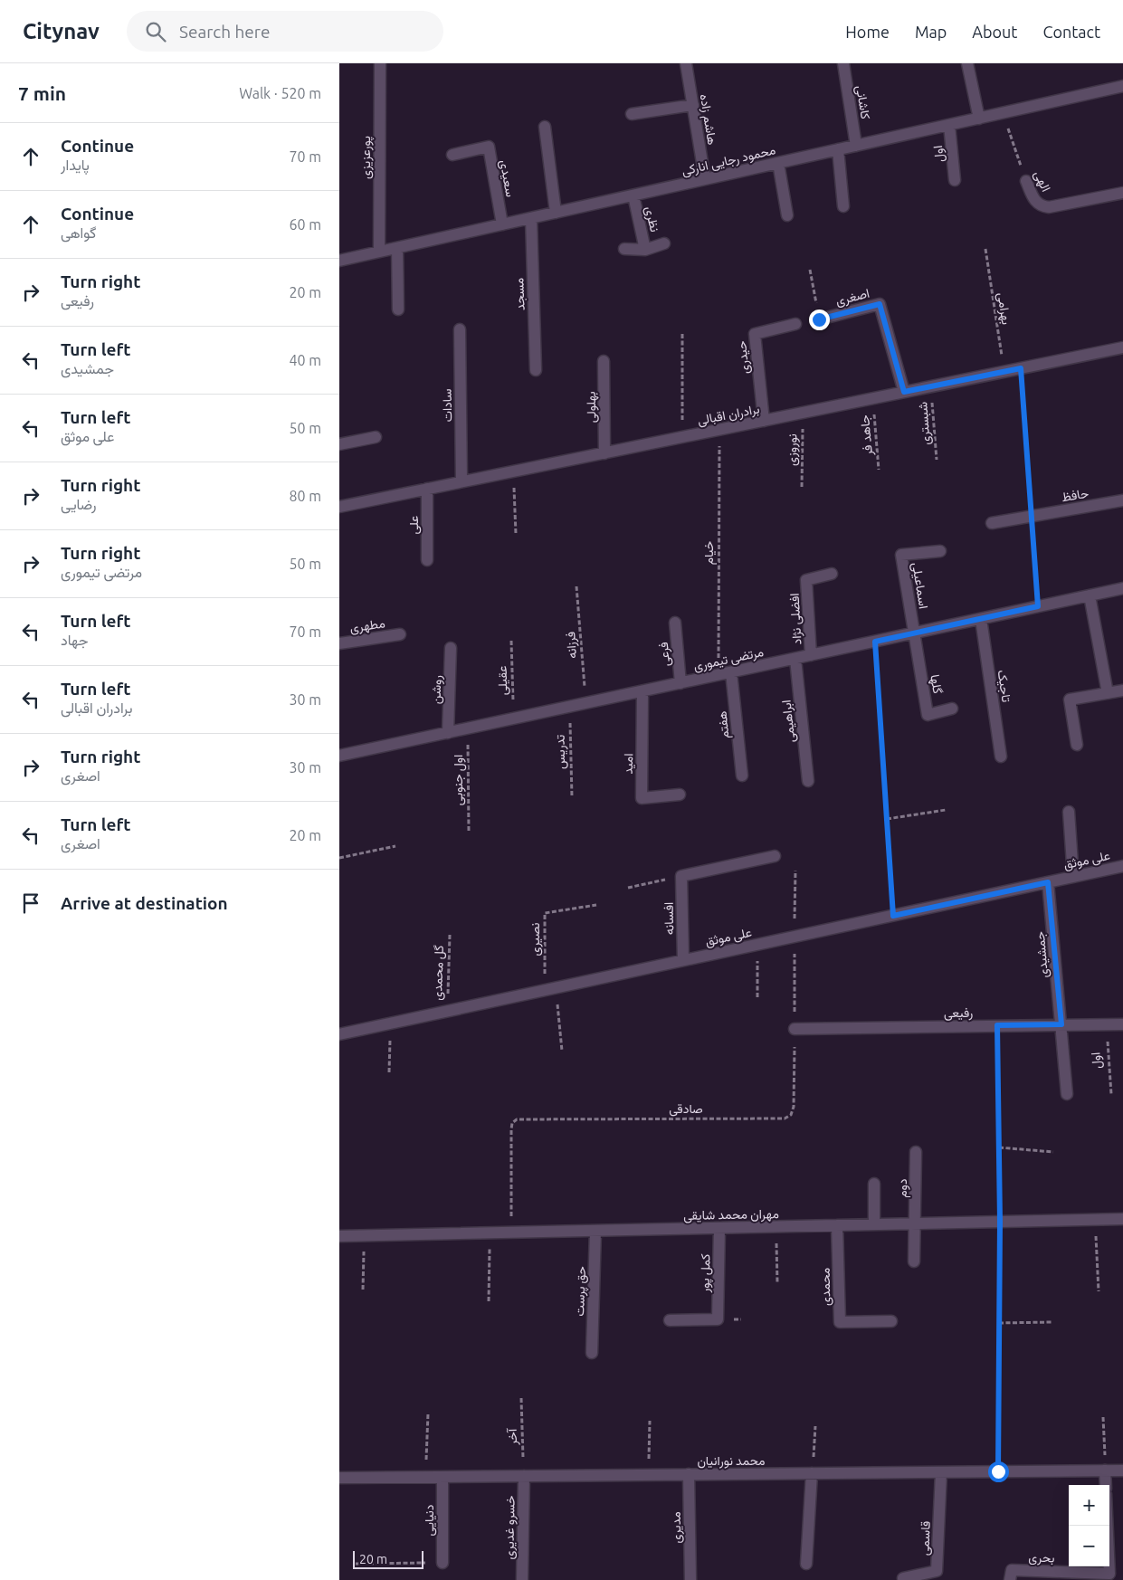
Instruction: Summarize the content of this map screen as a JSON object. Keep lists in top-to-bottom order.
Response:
{
  "streets": {
    "street": [
      "کاشانی",
      "هاشم زاده",
      "اول",
      "پورعزیزی",
      "محمود رجایی انارکی",
      "سعیدی",
      "الهی",
      "نظری",
      "مسجد",
      "اصغری",
      "حیدری",
      "سادات",
      "بهلولی",
      "برادران اقبالی",
      "حافظ",
      "علی",
      "اسماعیلی",
      "افضلی نژاد",
      "مطهری",
      "فرعی",
      "مرتضی تیموری",
      "گلها",
      "تاجیک",
      "روشن",
      "ابراهیمی",
      "هفتم",
      "امید",
      "علی موثق",
      "افسانه",
      "جمشیدی",
      "رفیعی",
      "دوم",
      "مهران محمد شایقی",
      "کمل پور",
      "محمدی",
      "حق پرست",
      "محمد نورانیان",
      "دنیایی",
      "خسرو غدیری",
      "مدیری",
      "قاسمی",
      "بحری"
    ],
    "path": [
      "بهرامی",
      "شبستری",
      "جاهد فر",
      "نوروزی",
      "خیام",
      "فرزانه",
      "عقیلی",
      "تدریس",
      "اول جنوبی",
      "نصیری",
      "گل محمدی",
      "صادقی",
      "آخر"
    ]
  },
  "crossings": [
    ["کاشانی", "محمود رجایی انارکی"],
    ["هاشم زاده", "محمود رجایی انارکی"],
    ["اول", "محمود رجایی انارکی"],
    ["اول", "رفیعی"],
    ["پورعزیزی", "محمود رجایی انارکی"],
    ["محمود رجایی انارکی", "سعیدی"],
    ["محمود رجایی انارکی", "الهی"],
    ["محمود رجایی انارکی", "نظری"],
    ["محمود رجایی انارکی", "مسجد"],
    ["اصغری", "برادران اقبالی"],
    ["بهرامی", "برادران اقبالی"],
    ["حیدری", "برادران اقبالی"],
    ["سادات", "برادران اقبالی"],
    ["بهلولی", "برادران اقبالی"],
    ["برادران اقبالی", "شبستری"],
    ["برادران اقبالی", "جاهد فر"],
    ["برادران اقبالی", "نوروزی"],
    ["برادران اقبالی", "علی"],
    ["برادران اقبالی", "خیام"],
    ["خیام", "مرتضی تیموری"],
    ["اسماعیلی", "مرتضی تیموری"],
    ["اسماعیلی", "گلها"],
    ["افضلی نژاد", "مرتضی تیموری"],
    ["فرزانه", "مرتضی تیموری"],
    ["فرعی", "مرتضی تیموری"],
    ["مرتضی تیموری", "عقیلی"],
    ["مرتضی تیموری", "گلها"],
    ["مرتضی تیموری", "تاجیک"],
    ["مرتضی تیموری", "روشن"],
    ["مرتضی تیموری", "ابراهیمی"],
    ["مرتضی تیموری", "هفتم"],
    ["مرتضی تیموری", "تدریس"],
    ["مرتضی تیموری", "امید"],
    ["مرتضی تیموری", "اول جنوبی"],
    ["علی موثق", "افسانه"],
    ["علی موثق", "نصیری"],
    ["علی موثق", "جمشیدی"],
    ["علی موثق", "گل محمدی"],
    ["علی موثق", "صادقی"],
    ["جمشیدی", "رفیعی"],
    ["رفیعی", "صادقی"],
    ["صادقی", "مهران محمد شایقی"],
    ["دوم", "مهران محمد شایقی"],
    ["مهران محمد شایقی", "کمل پور"],
    ["مهران محمد شایقی", "محمدی"],
    ["مهران محمد شایقی", "حق پرست"],
    ["آخر", "محمد نورانیان"],
    ["آخر", "خسرو غدیری"],
    ["محمد نورانیان", "دنیایی"],
    ["محمد نورانیان", "خسرو غدیری"],
    ["محمد نورانیان", "مدیری"],
    ["محمد نورانیان", "قاسمی"]
  ],
  "scale_bar": "20 m",
  "page": {
    "header": "Citynav",
    "search": "Search here",
    "nav": [
      "Home",
      "Map",
      "About",
      "Contact"
    ],
    "heading": ["7 min", "Walk · 520 m"],
    "list": [
      ["Continue", "پایدار", "70 m"],
      ["Continue", "گواهی", "60 m"],
      ["Turn right", "رفیعی", "20 m"],
      ["Turn left", "جمشیدی", "40 m"],
      ["Turn left", "علی موثق", "50 m"],
      ["Turn right", "رضایی", "80 m"],
      ["Turn right", "مرتضی تیموری", "50 m"],
      ["Turn left", "جهاد", "70 m"],
      ["Turn left", "برادران اقبالی", "30 m"],
      ["Turn right", "اصغری", "30 m"],
      ["Turn left", "اصغری", "20 m"],
      "Arrive at destination"
    ],
    "map_buttons": ["+", "−"],
    "scale": "20 m"
  }
}
